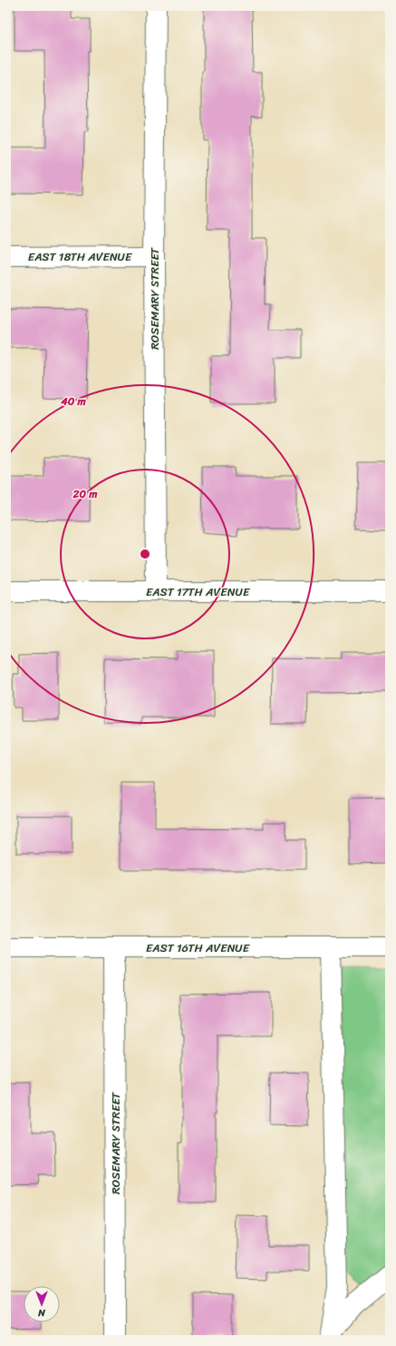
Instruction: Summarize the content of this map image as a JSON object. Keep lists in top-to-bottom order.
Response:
{
  "streets": {
    "street": [
      "EAST 18TH AVENUE",
      "ROSEMARY STREET",
      "EAST 17TH AVENUE",
      "EAST 16TH AVENUE"
    ]
  },
  "crossings": [
    ["EAST 18TH AVENUE", "ROSEMARY STREET"],
    ["ROSEMARY STREET", "EAST 17TH AVENUE"],
    ["ROSEMARY STREET", "EAST 16TH AVENUE"]
  ],
  "north": "bottom",
  "rings": ["40 m", "20 m"]
}
